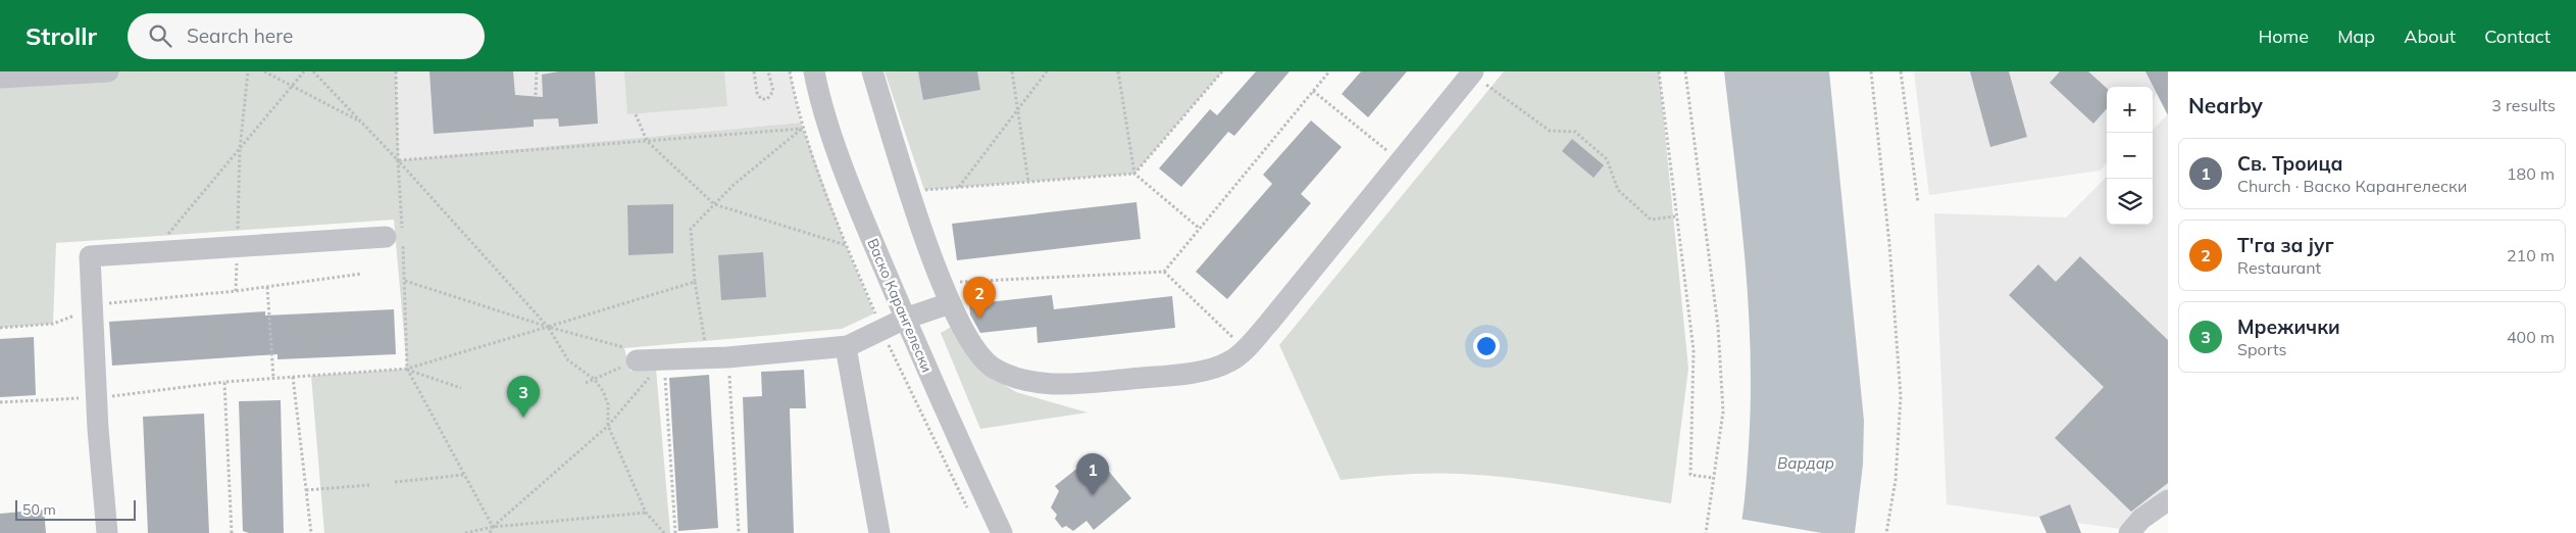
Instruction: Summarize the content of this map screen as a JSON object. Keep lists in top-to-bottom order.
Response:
{
  "streets": {
    "street": ["Васко Карангелески"]
  },
  "water": ["Вардар"],
  "scale_bar": "50 m",
  "page": {
    "header": "Strollr",
    "search": "Search here",
    "nav": [
      "Home",
      "Map",
      "About",
      "Contact"
    ],
    "heading": ["Nearby", "3 results"],
    "map_buttons": ["+", "−"],
    "list": [
      {
        "mark": "1",
        "name": "Св. Троица",
        "note": "Church · Васко Карангелески",
        "value": "180 m"
      },
      {
        "mark": "2",
        "name": "Т'га за југ",
        "note": "Restaurant",
        "value": "210 m"
      },
      {
        "mark": "3",
        "name": "Мрежички",
        "note": "Sports",
        "value": "400 m"
      }
    ],
    "pins": ["2", "3", "1"],
    "scale": "50 m"
  }
}
